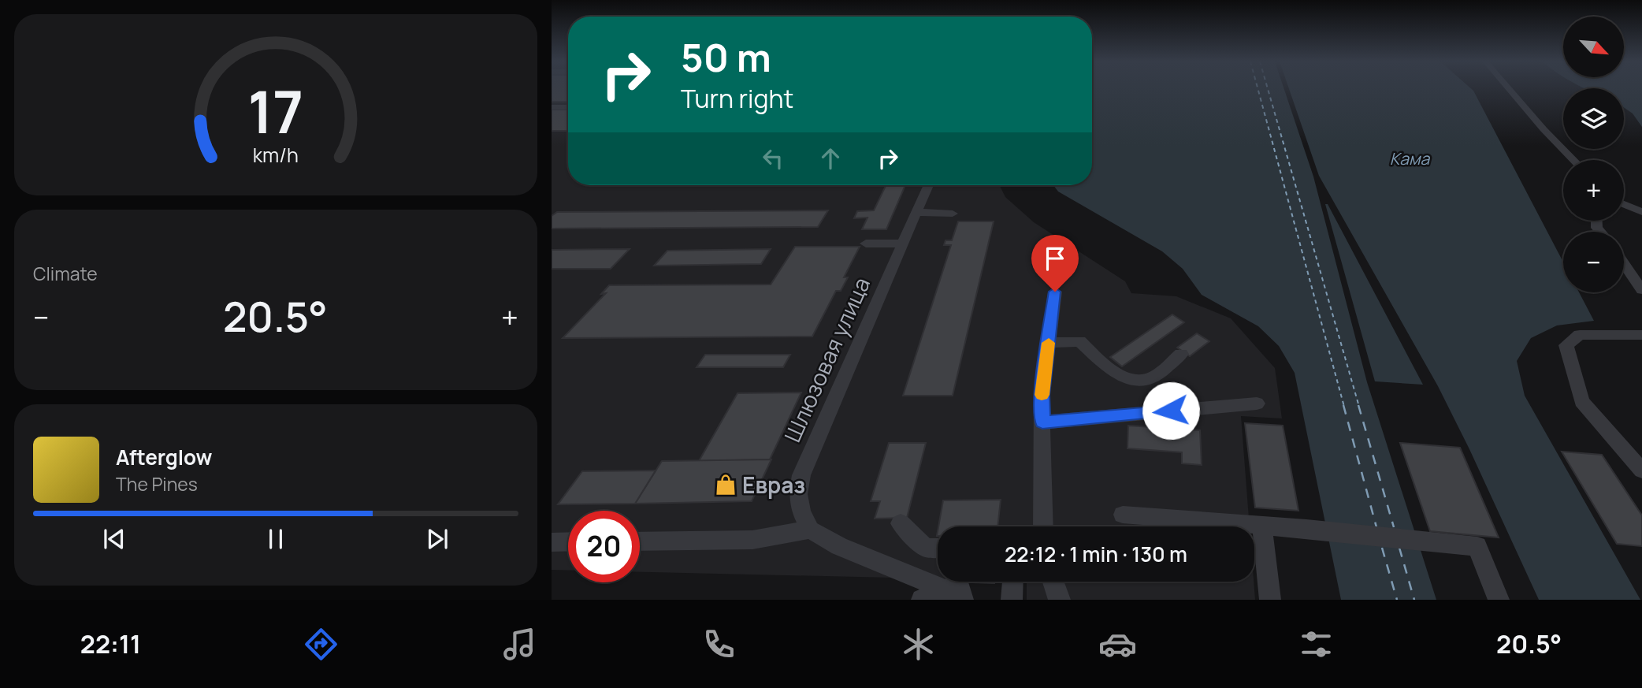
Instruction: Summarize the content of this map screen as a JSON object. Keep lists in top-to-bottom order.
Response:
{
  "streets": {
    "street": ["Шлюзовая улица"]
  },
  "water": ["Кама"],
  "places": {
    "shop": ["Евраз"]
  },
  "north": "bottom right",
  "page": {
    "map_buttons": ["+", "−"],
    "turn": ["50 m", "Turn right"],
    "tile": "Climate",
    "heat": ["−", "20.5°", "+"],
    "song": ["Afterglow", "The Pines"],
    "limit": "20",
    "trip": "22:12 · 1 min · 130 m",
    "tabs": ["22:11", "20.5°"],
    "gauge": ["17", "km/h"]
  }
}
